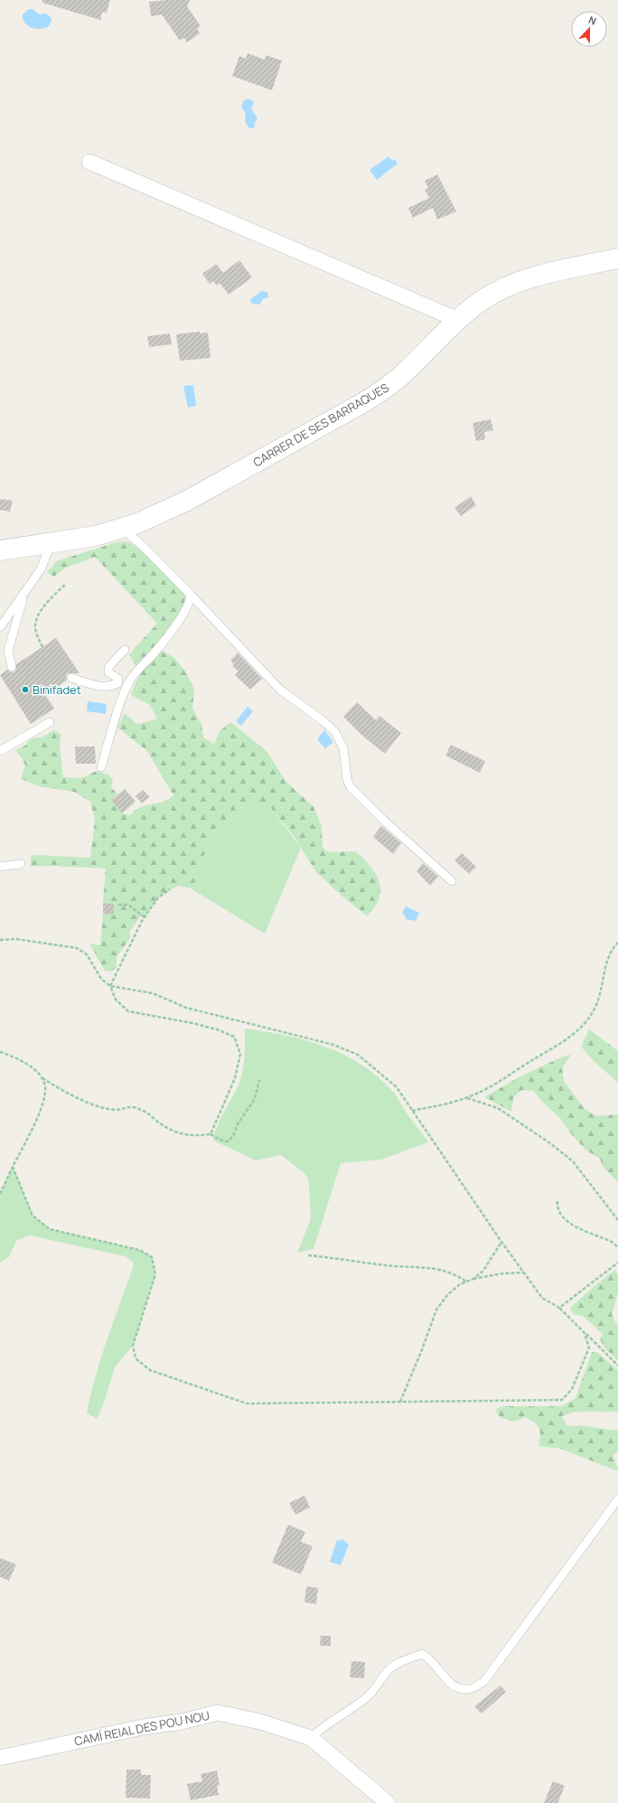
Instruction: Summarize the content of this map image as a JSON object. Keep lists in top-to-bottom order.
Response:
{
  "streets": {
    "main road": ["CARRER DE SES BARRAQUES"],
    "street": ["CAMÍ REIAL DES POU NOU"]
  },
  "places": ["Binifadet"],
  "north": "top"
}
